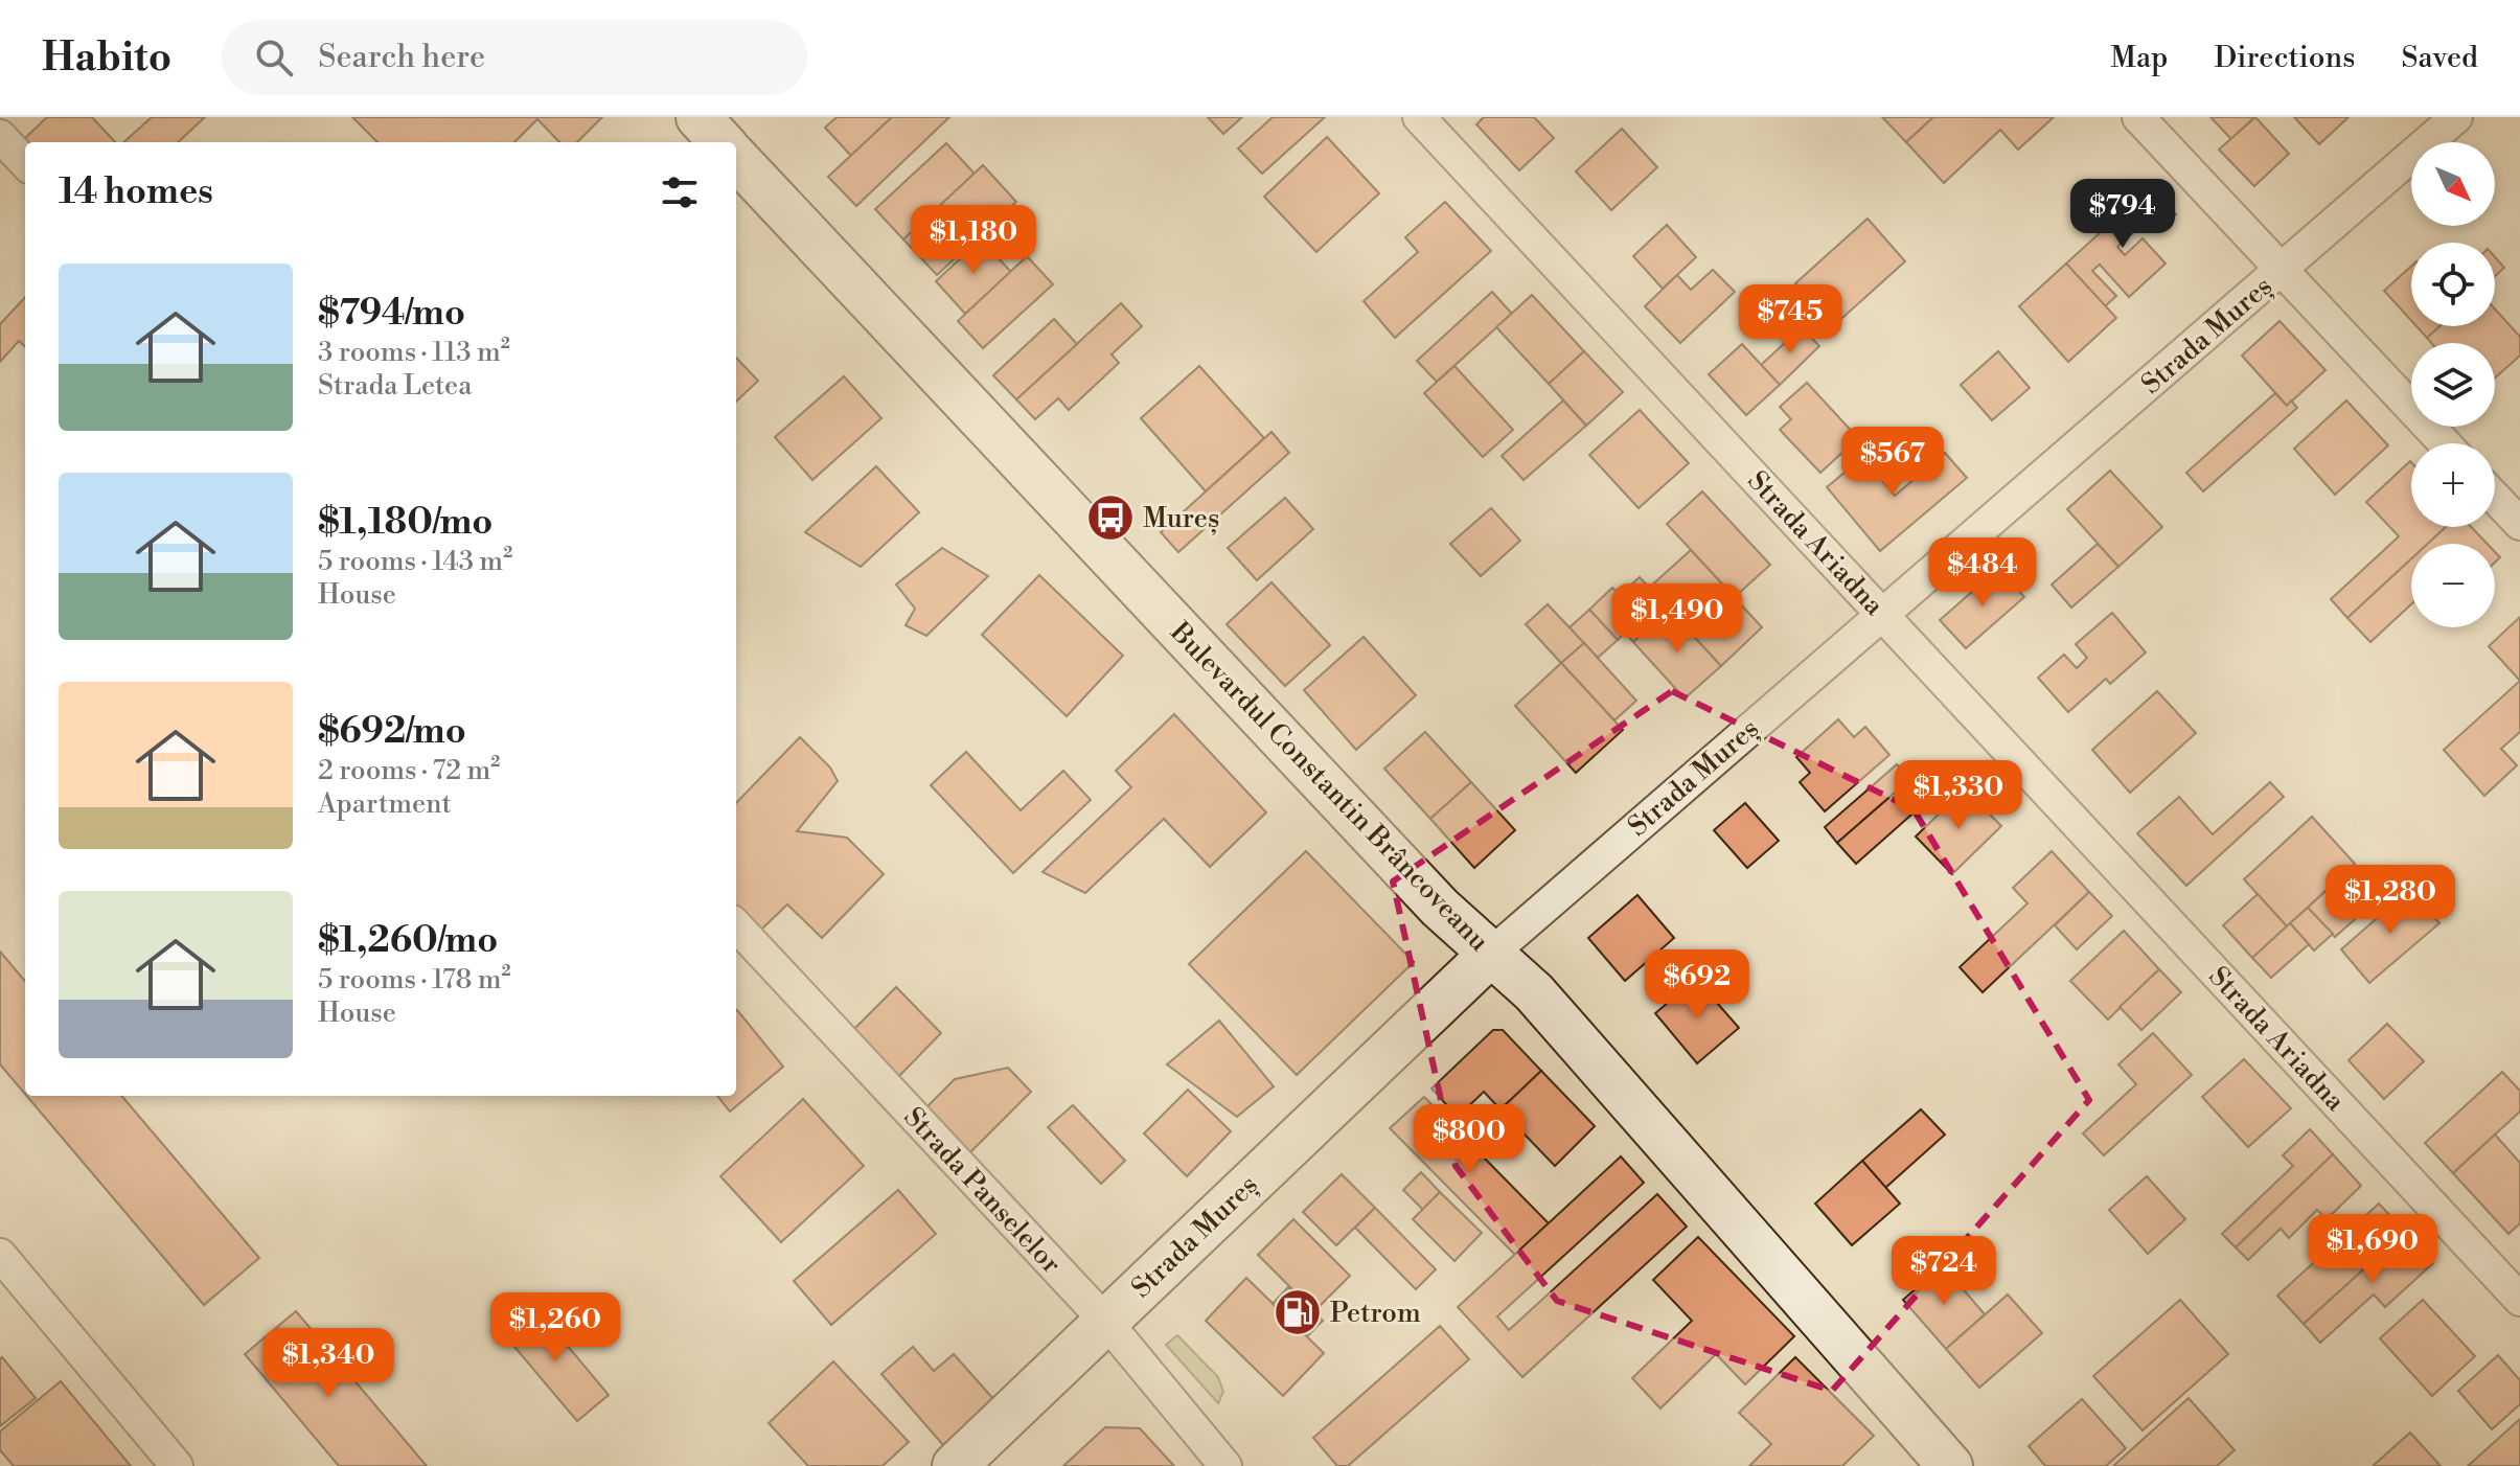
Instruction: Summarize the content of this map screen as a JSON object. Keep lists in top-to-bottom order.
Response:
{
  "streets": {
    "main road": ["Strada Mureș", "Bulevardul Constantin Brâncoveanu"],
    "street": ["Strada Ariadna", "Strada Panselelor"]
  },
  "crossings": [
    ["Strada Mureș", "Strada Ariadna"],
    ["Strada Mureș", "Bulevardul Constantin Brâncoveanu"],
    ["Strada Mureș", "Strada Panselelor"]
  ],
  "places": {
    "bus stop": ["Mureș"],
    "fuel station": ["Petrom"]
  },
  "north": "bottom right",
  "page": {
    "header": "Habito",
    "search": "Search here",
    "nav": ["Map", "Directions", "Saved"],
    "map_buttons": ["+", "−"],
    "heading": "14 homes",
    "price": [
      "$794",
      "$1,180",
      "$745",
      "$567",
      "$484",
      "$1,490",
      "$1,330",
      "$1,280",
      "$692",
      "$800",
      "$1,690",
      "$724",
      "$1,260",
      "$1,340"
    ],
    "list": [
      {
        "name": "$794/mo",
        "note": "3 rooms · 113 m² · Strada Letea"
      },
      {
        "name": "$1,180/mo",
        "note": "5 rooms · 143 m² · House"
      },
      {
        "name": "$692/mo",
        "note": "2 rooms · 72 m² · Apartment"
      },
      {
        "name": "$1,260/mo",
        "note": "5 rooms · 178 m² · House"
      }
    ]
  }
}
